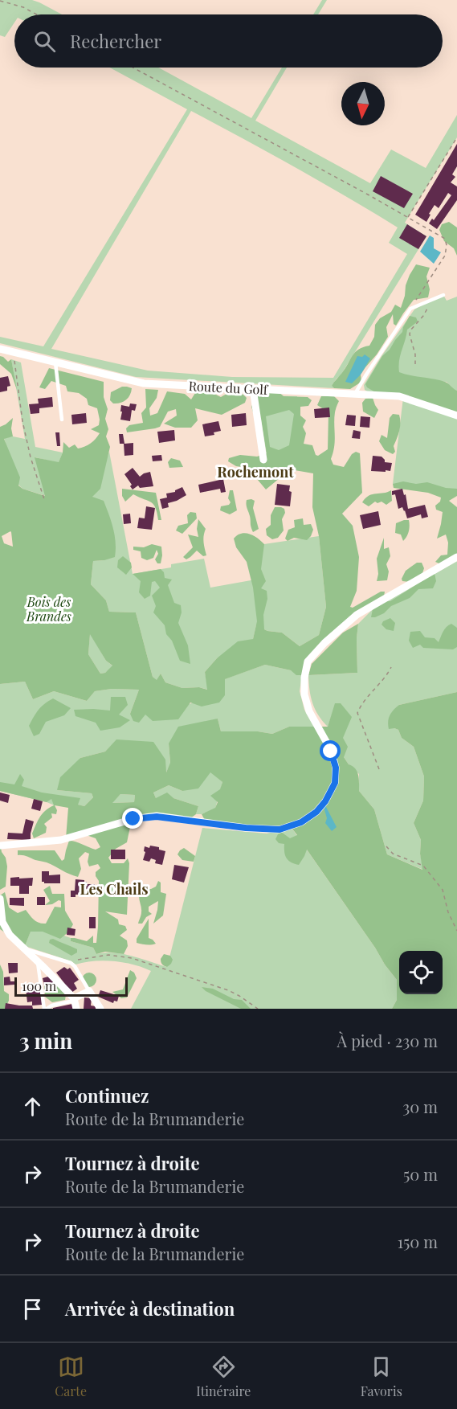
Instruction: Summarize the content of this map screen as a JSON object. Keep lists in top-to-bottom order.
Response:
{
  "streets": {
    "street": ["Route du Golf"]
  },
  "districts": ["Rochemont", "Les Chails"],
  "parks": ["Bois des Brandes"],
  "scale_bar": "100 m",
  "north": "bottom",
  "page": {
    "search": "Rechercher",
    "scale": "100 m",
    "heading": ["3 min", "À pied · 230 m"],
    "list": [
      ["Continuez", "Route de la Brumanderie", "30 m"],
      ["Tournez à droite", "Route de la Brumanderie", "50 m"],
      ["Tournez à droite", "Route de la Brumanderie", "150 m"],
      "Arrivée à destination"
    ],
    "nav": ["Carte", "Itinéraire", "Favoris"]
  }
}
